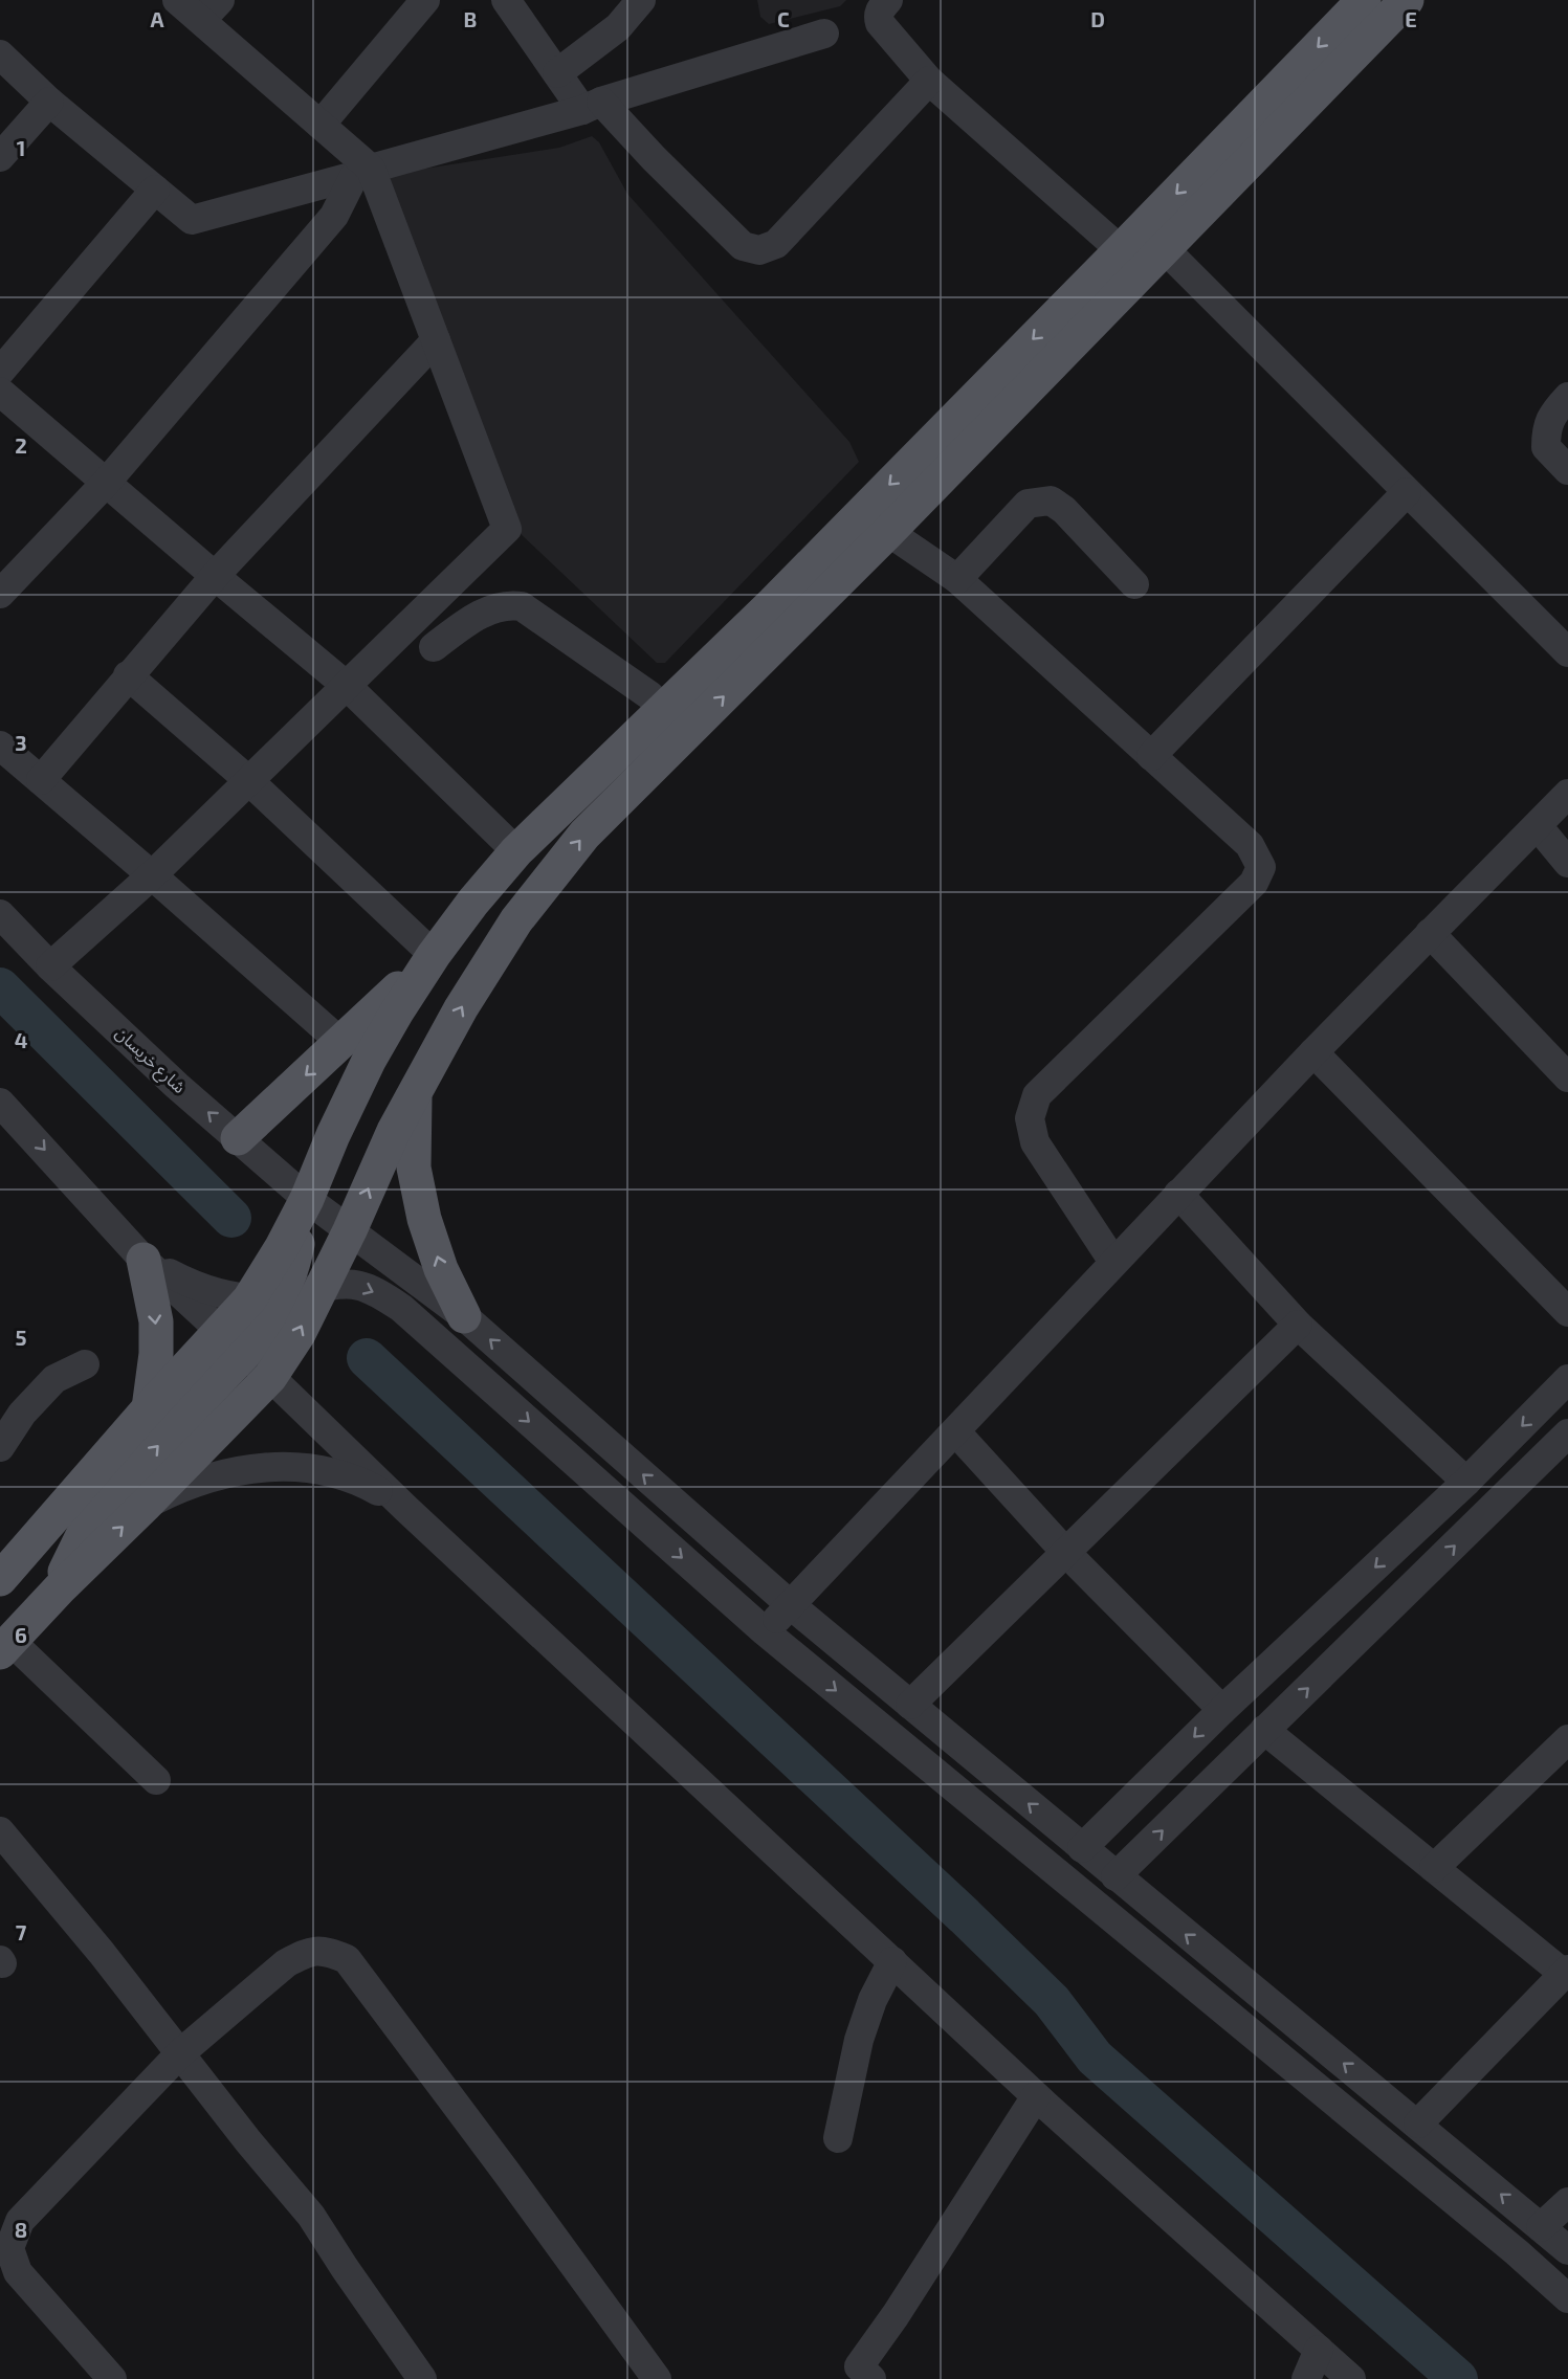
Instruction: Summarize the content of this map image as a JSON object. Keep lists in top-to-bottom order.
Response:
{
  "streets": {
    "street": ["شارع خريسان"]
  },
  "grid": {
    "columns": [
      "A",
      "B",
      "C",
      "D",
      "E"
    ],
    "rows": [
      "1",
      "2",
      "3",
      "4",
      "5",
      "6",
      "7",
      "8"
    ]
  }
}
